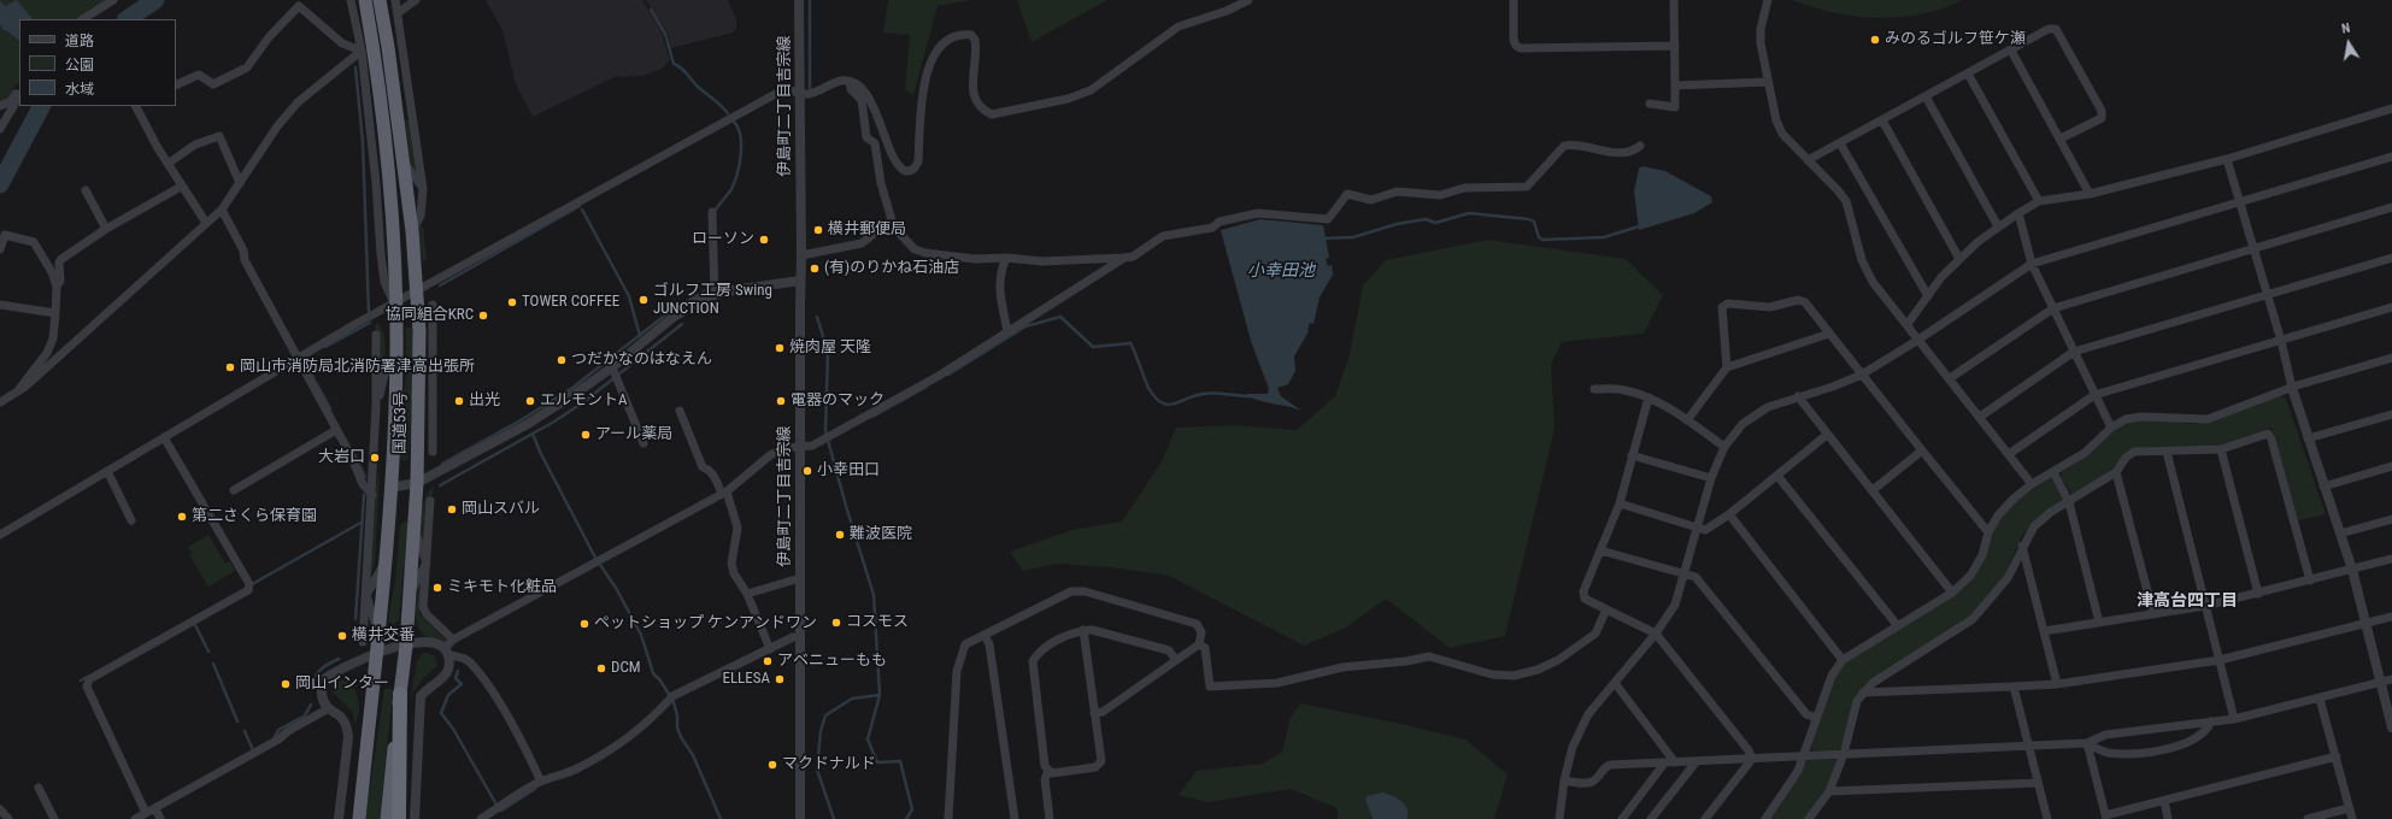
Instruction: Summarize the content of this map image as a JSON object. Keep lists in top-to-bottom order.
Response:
{
  "streets": {
    "highway": ["国道53号"],
    "street": ["伊島町二丁目吉宗線"]
  },
  "districts": ["津高台四丁目"],
  "water": ["小幸田池"],
  "places": [
    "みのるゴルフ笹ケ瀬",
    "横井郵便局",
    "ローソン",
    "(有)のりかね石油店",
    "ゴルフ工房 Swing JUNCTION",
    "TOWER COFFEE",
    "協同組合KRC",
    "焼肉屋 天隆",
    "つだかなのはなえん",
    "岡山市消防局北消防署津高出張所",
    "出光",
    "エルモントA",
    "電器のマック",
    "アール薬局",
    "大岩口",
    "小幸田口",
    "岡山スバル",
    "第二さくら保育園",
    "難波医院",
    "ミキモト化粧品",
    "コスモス",
    "ペットショップ ケンアンドワン",
    "横井交番",
    "アベニューもも",
    "DCM",
    "ELLESA",
    "岡山インター",
    "マクドナルド"
  ],
  "legend": ["道路", "公園", "水域"],
  "north": "top"
}
